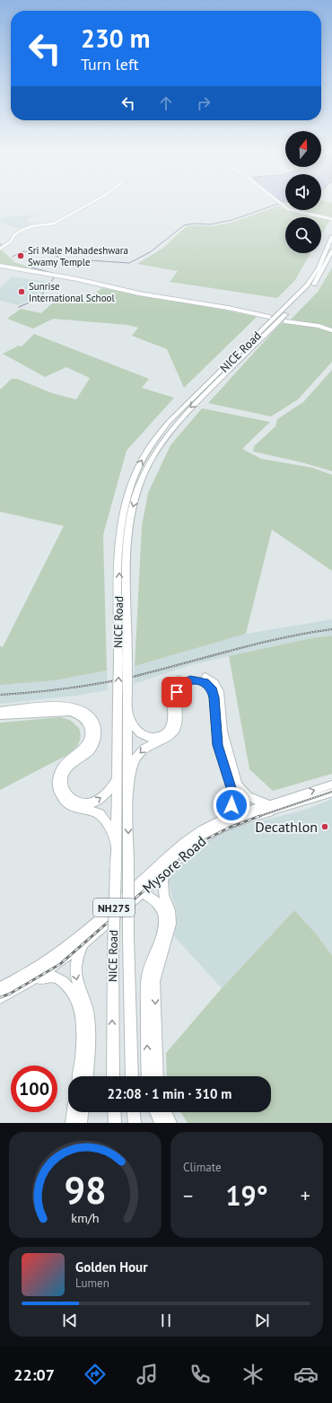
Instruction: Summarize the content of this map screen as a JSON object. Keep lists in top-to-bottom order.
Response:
{
  "streets": {
    "highway": ["NICE Road", "Mysore Road", "NH275"]
  },
  "places": ["Sri Male Mahadeshwara Swamy Temple", "Sunrise International School", "Decathlon"],
  "north": "top",
  "page": {
    "turn": ["230 m", "Turn left"],
    "limit": "100",
    "trip": "22:08 · 1 min · 310 m",
    "tile": "Climate",
    "heat": ["−", "19°", "+"],
    "song": ["Golden Hour", "Lumen"],
    "tabs": "22:07",
    "gauge": ["98", "km/h"]
  }
}
